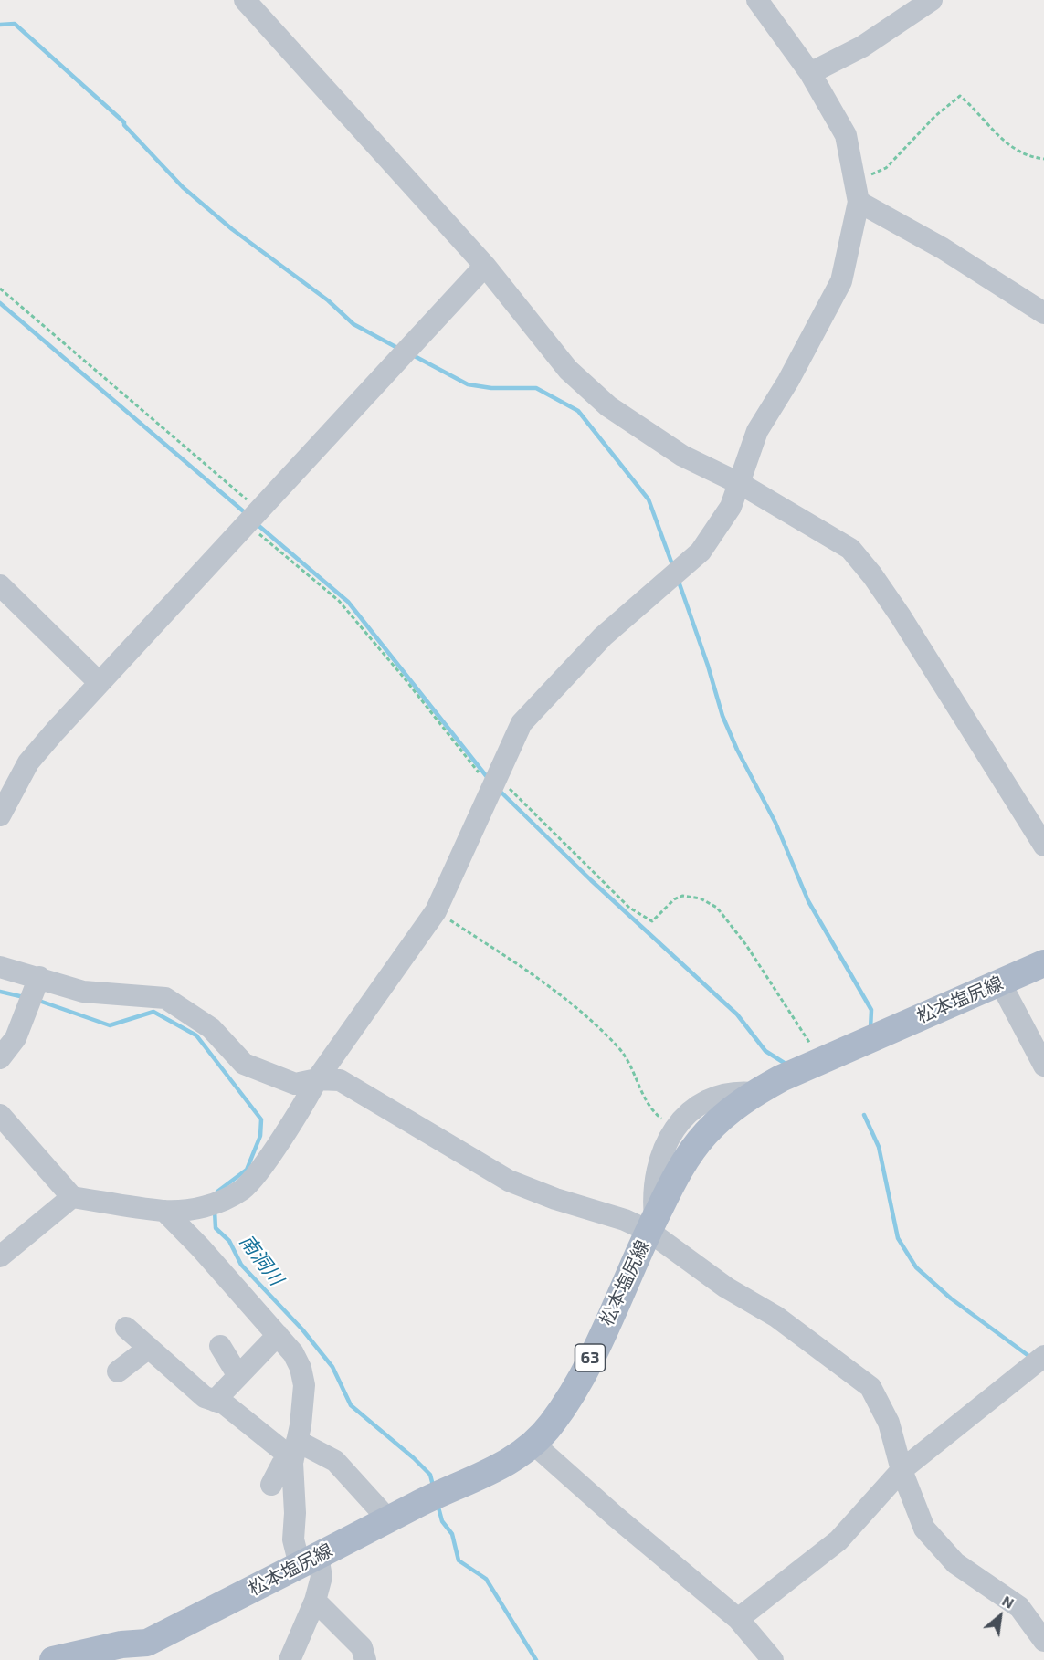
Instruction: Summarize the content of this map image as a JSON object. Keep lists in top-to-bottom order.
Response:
{
  "streets": {
    "main road": ["松本塩尻線", "63"]
  },
  "water": ["南洞川"],
  "north": "top right"
}
